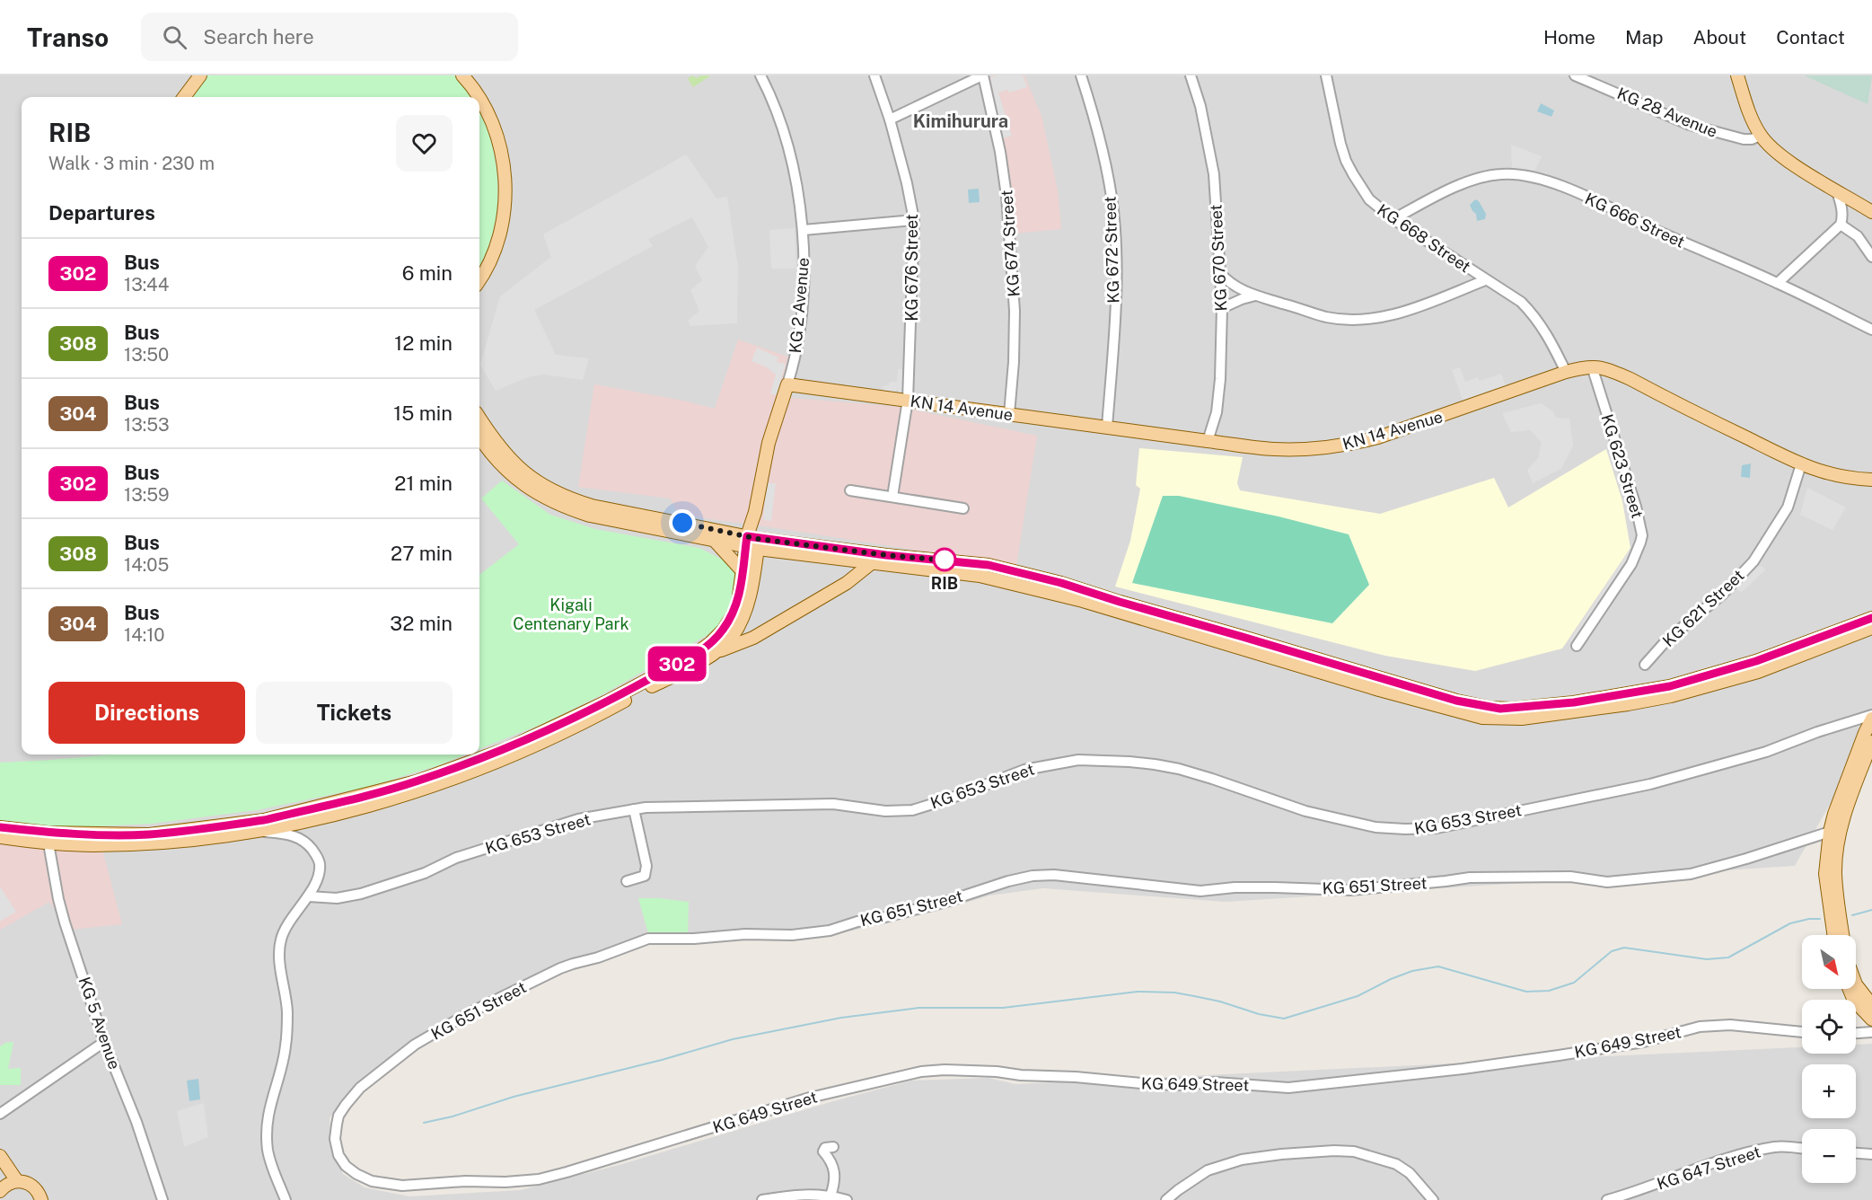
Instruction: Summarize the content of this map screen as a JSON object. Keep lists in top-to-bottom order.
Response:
{
  "streets": {
    "main road": ["KG 2 Avenue", "KN 14 Avenue"],
    "street": [
      "KG 28 Avenue",
      "KG 666 Street",
      "KG 668 Street",
      "KG 674 Street",
      "KG 672 Street",
      "KG 670 Street",
      "KG 676 Street",
      "KG 623 Street",
      "KG 621 Street",
      "KG 653 Street",
      "KG 651 Street",
      "KG 5 Avenue",
      "KG 649 Street",
      "KG 647 Street"
    ]
  },
  "crossings": [
    ["KG 666 Street", "KG 668 Street"],
    ["KG 668 Street", "KN 14 Avenue"],
    ["KG 674 Street", "KN 14 Avenue"],
    ["KG 672 Street", "KN 14 Avenue"],
    ["KG 670 Street", "KN 14 Avenue"],
    ["KG 676 Street", "KN 14 Avenue"],
    ["KG 2 Avenue", "KN 14 Avenue"],
    ["KN 14 Avenue", "KG 623 Street"],
    ["KN 14 Avenue", "KG 621 Street"],
    ["KG 651 Street", "KG 649 Street"]
  ],
  "districts": ["Kimihurura"],
  "parks": ["Kigali Centenary Park"],
  "places": ["RIB"],
  "lines": ["bus line 302"],
  "north": "bottom right",
  "page": {
    "header": "Transo",
    "search": "Search here",
    "nav": [
      "Home",
      "Map",
      "About",
      "Contact"
    ],
    "on_map": "302",
    "heading": [
      ["RIB", "Walk · 3 min · 230 m"],
      "Departures"
    ],
    "list": [
      {
        "mark": "302",
        "name": "Bus",
        "note": "13:44",
        "value": "6 min"
      },
      {
        "mark": "308",
        "name": "Bus",
        "note": "13:50",
        "value": "12 min"
      },
      {
        "mark": "304",
        "name": "Bus",
        "note": "13:53",
        "value": "15 min"
      },
      {
        "mark": "302",
        "name": "Bus",
        "note": "13:59",
        "value": "21 min"
      },
      {
        "mark": "308",
        "name": "Bus",
        "note": "14:05",
        "value": "27 min"
      },
      {
        "mark": "304",
        "name": "Bus",
        "note": "14:10",
        "value": "32 min"
      }
    ],
    "buttons": ["Directions", "Tickets"],
    "map_buttons": ["+", "−"]
  }
}
